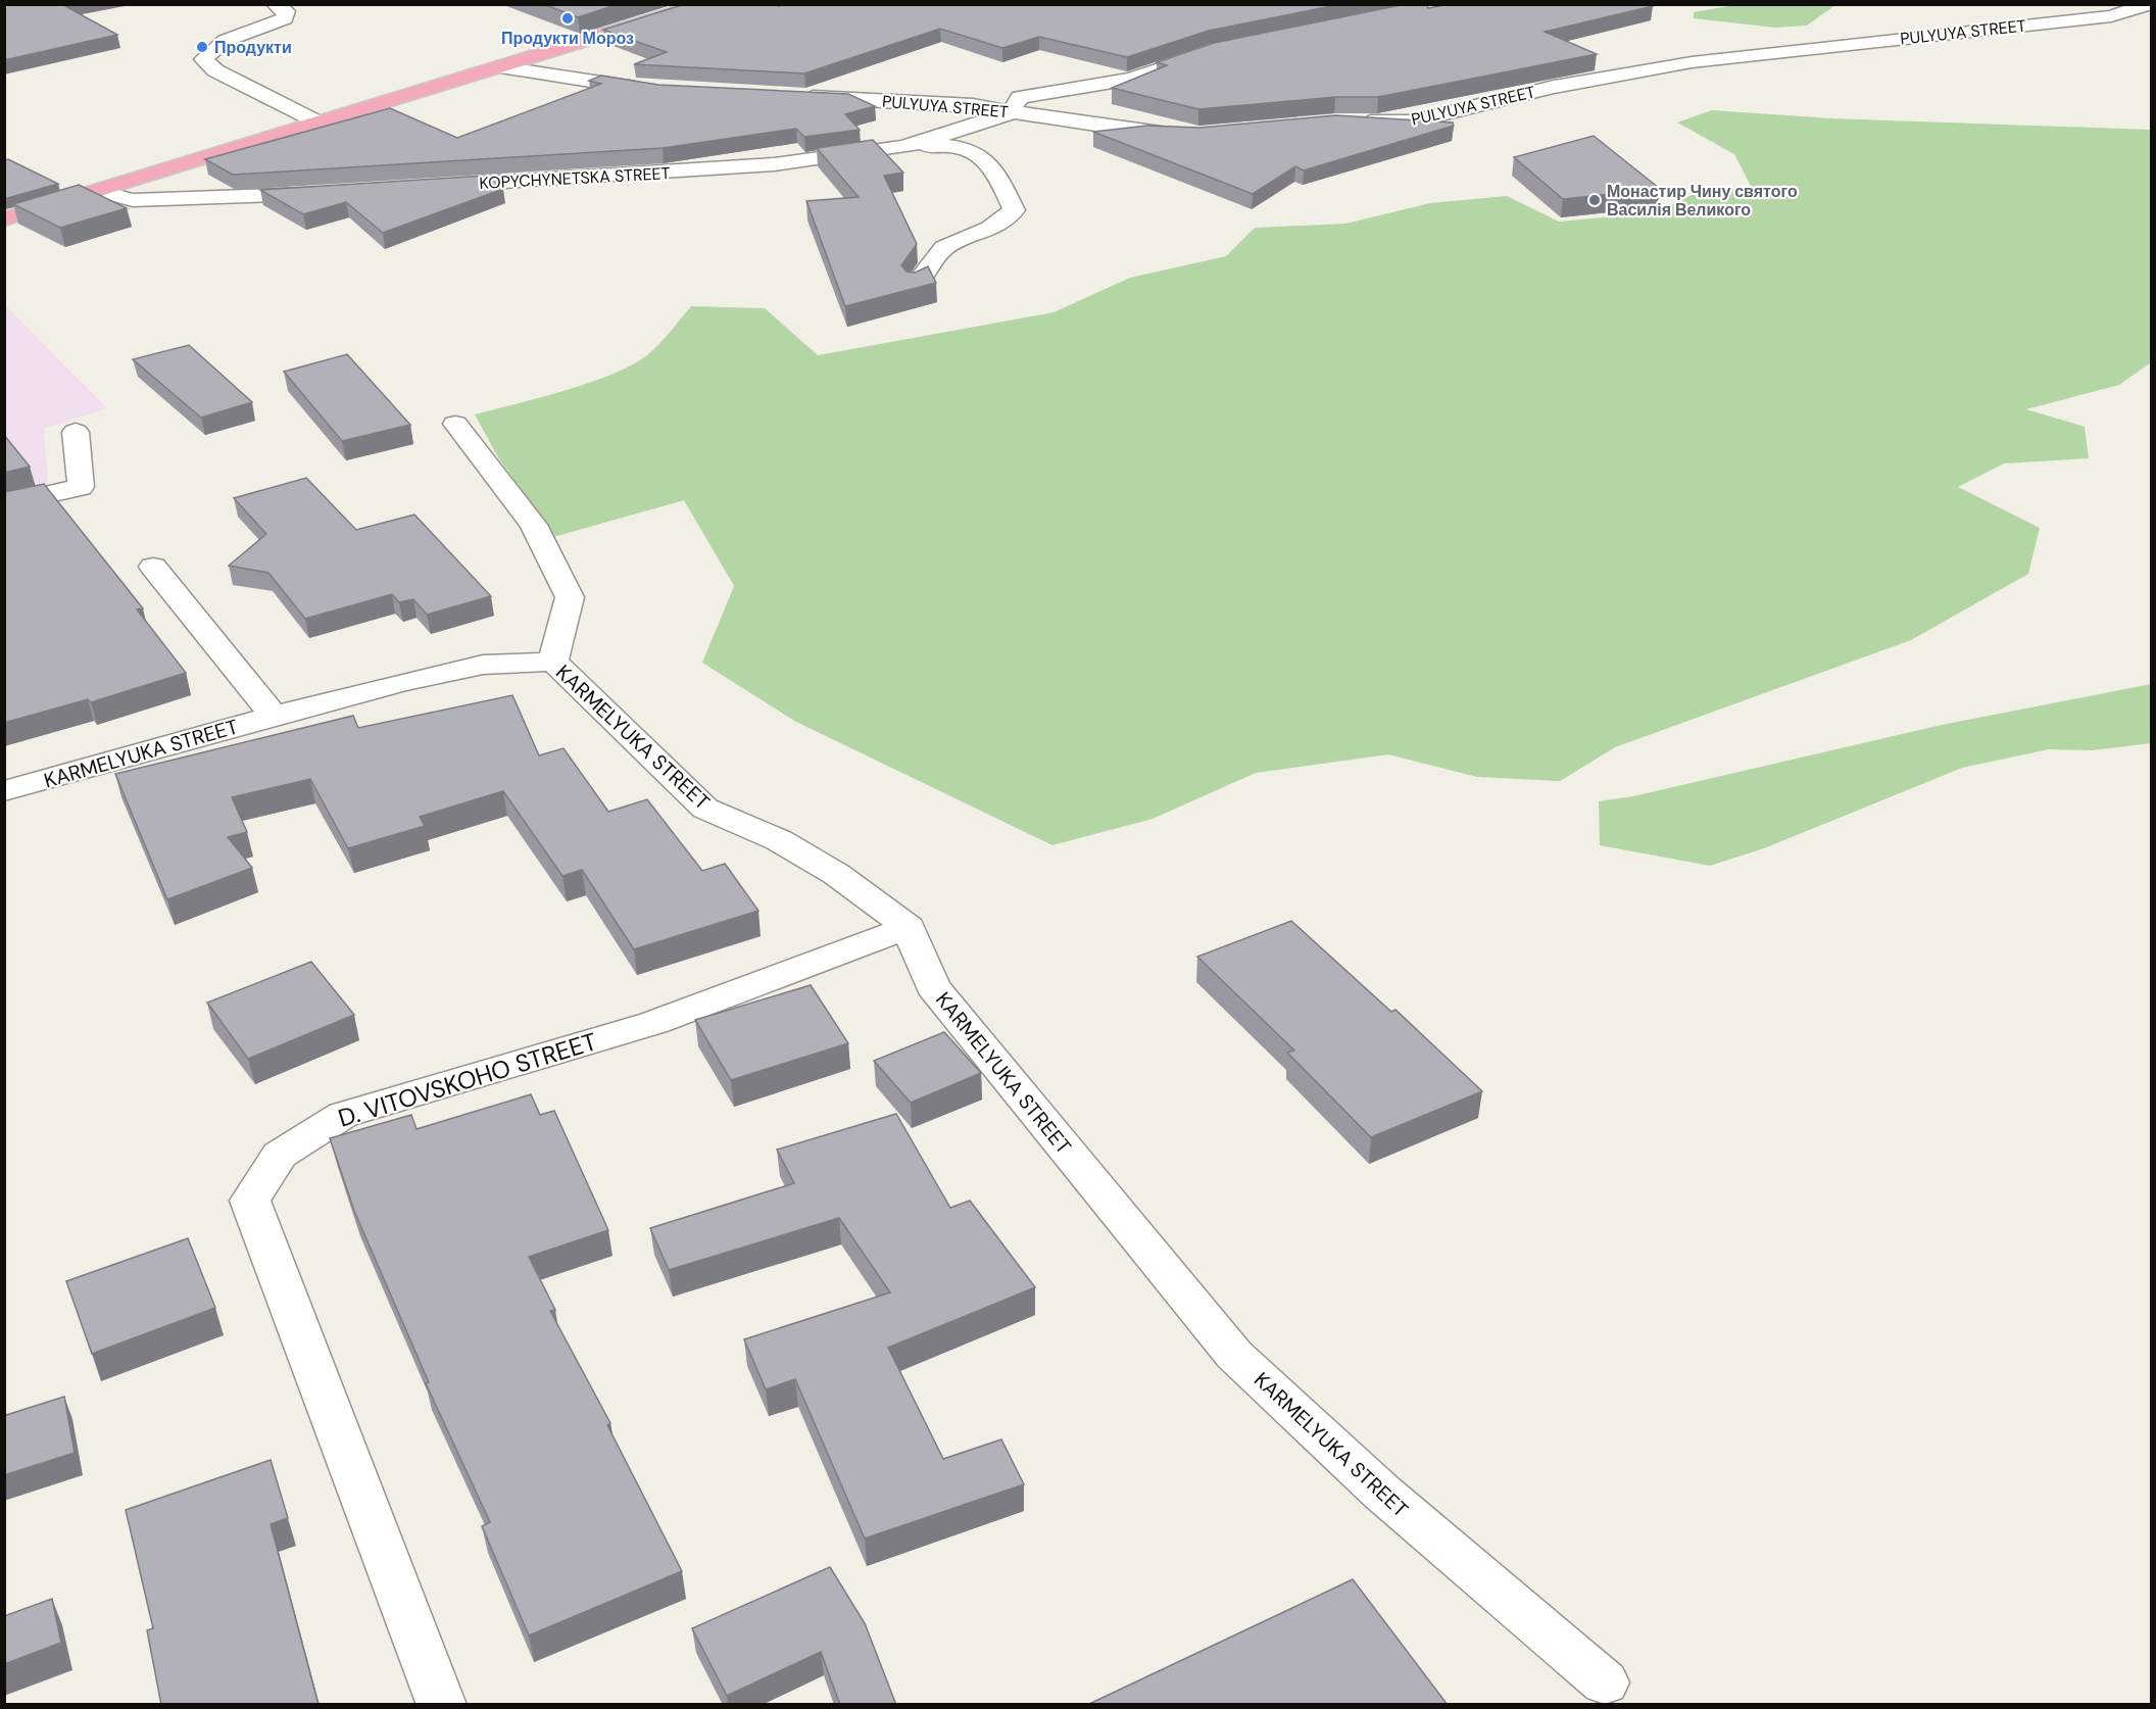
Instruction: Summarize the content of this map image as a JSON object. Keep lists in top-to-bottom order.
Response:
{
  "streets": {
    "street": [
      "PULYUYA STREET",
      "KOPYCHYNETSKA STREET",
      "KARMELYUKA STREET",
      "D. VITOVSKOHO STREET"
    ]
  },
  "crossings": [
    ["PULYUYA STREET", "KOPYCHYNETSKA STREET"],
    ["KARMELYUKA STREET", "D. VITOVSKOHO STREET"]
  ],
  "places": ["Продукти Мороз", "Продукти", "Монастир Чину святого Василія Великого"]
}
